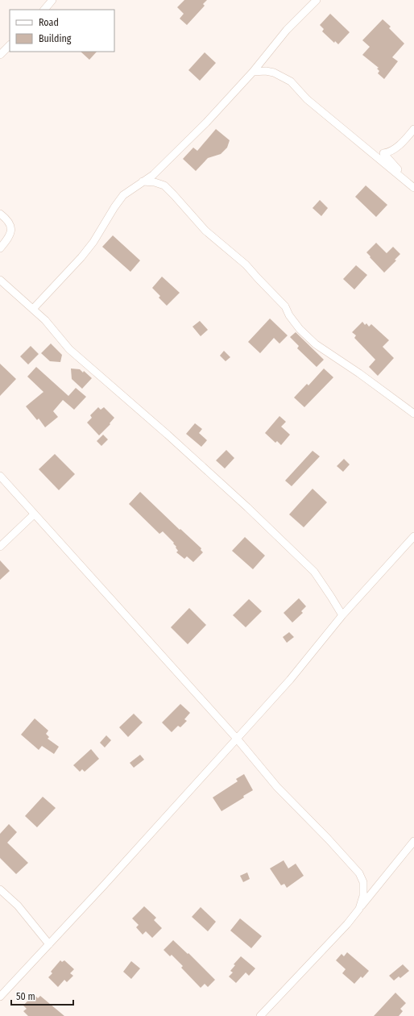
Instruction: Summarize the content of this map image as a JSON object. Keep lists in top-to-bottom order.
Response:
{
  "legend": ["Road", "Building"],
  "scale_bar": "50 m"
}
